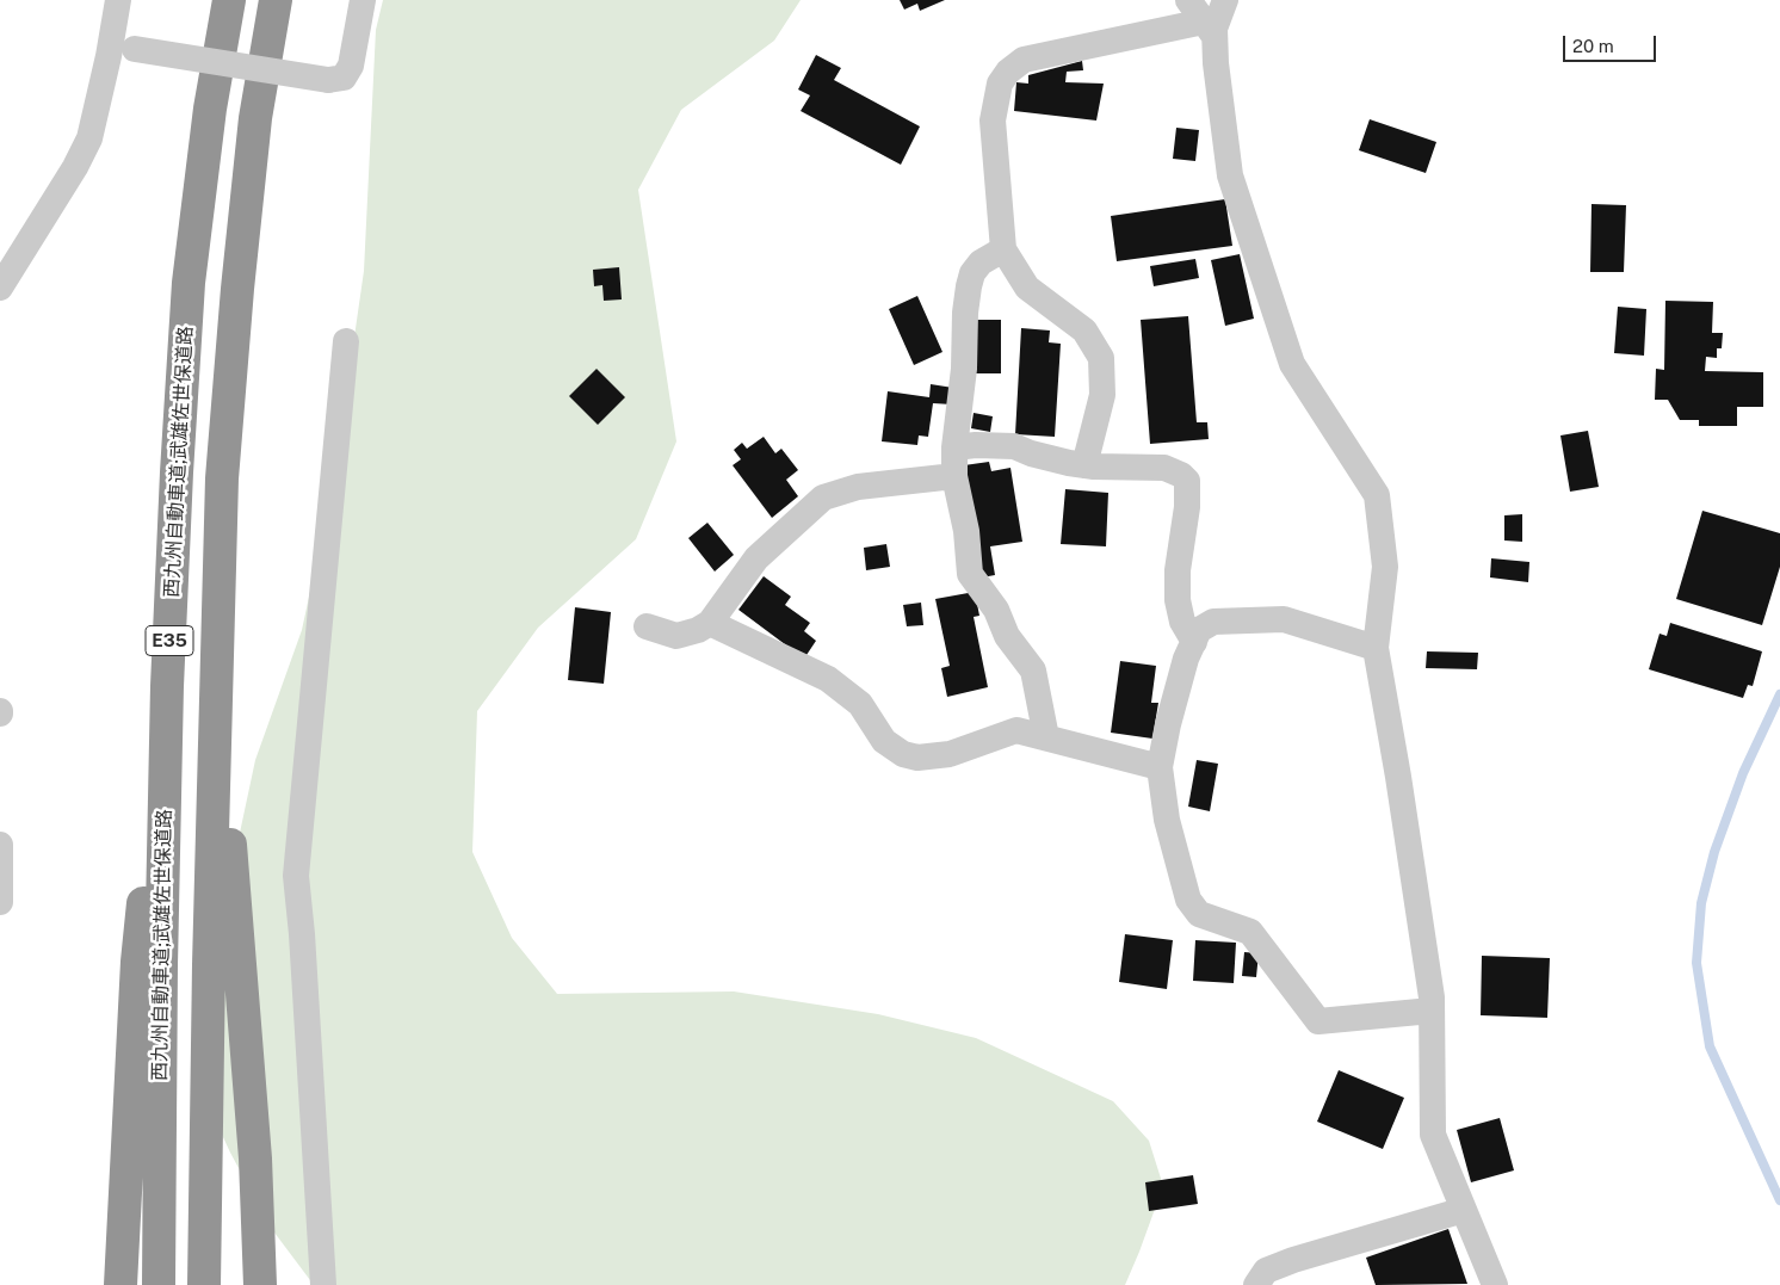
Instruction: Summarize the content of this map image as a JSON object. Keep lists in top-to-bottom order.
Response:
{
  "streets": {
    "highway": ["西九州自動車道;武雄佐世保道路", "E35"]
  },
  "scale_bar": "20 m"
}
